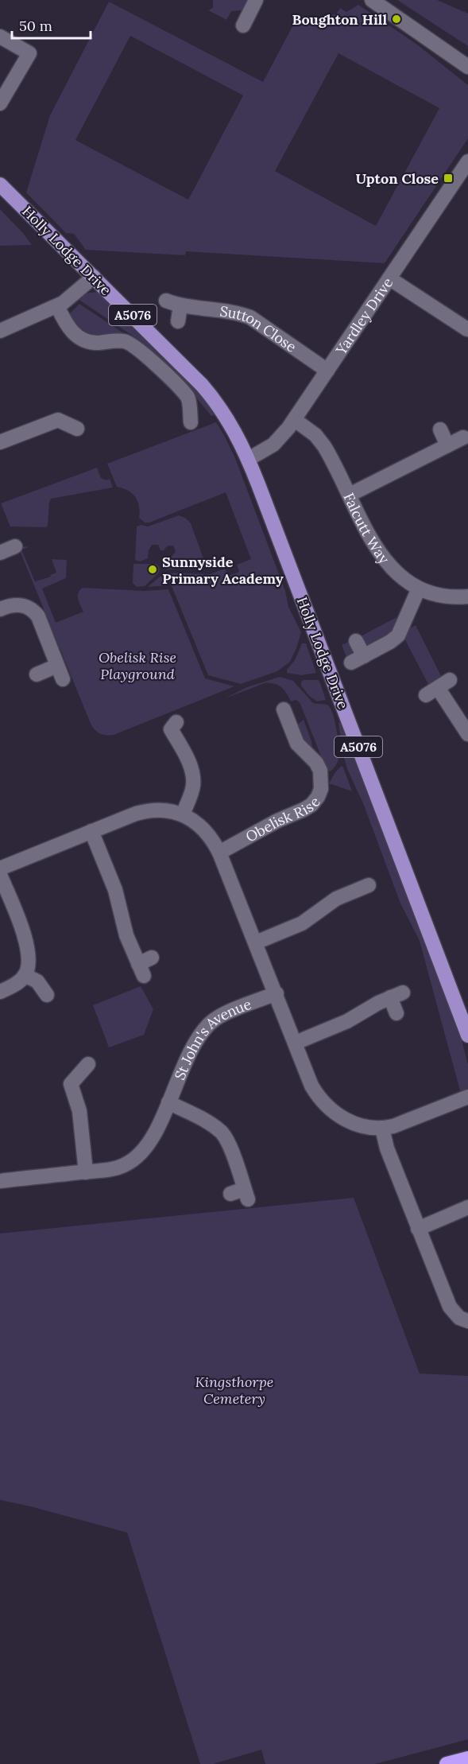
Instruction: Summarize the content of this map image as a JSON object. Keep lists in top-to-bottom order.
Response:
{
  "streets": {
    "main road": ["Holly Lodge Drive", "A5076"],
    "street": [
      "Yardley Drive",
      "Sutton Close",
      "Falcutt Way",
      "Obelisk Rise",
      "St John's Avenue"
    ]
  },
  "crossings": [
    ["Holly Lodge Drive", "Yardley Drive"],
    ["Yardley Drive", "Sutton Close"],
    ["Yardley Drive", "Falcutt Way"]
  ],
  "parks": ["Obelisk Rise Playground", "Kingsthorpe Cemetery"],
  "places": {
    "other": ["Boughton Hill", "Sunnyside Primary Academy"],
    "transit": ["Upton Close"]
  },
  "scale_bar": "50 m"
}
